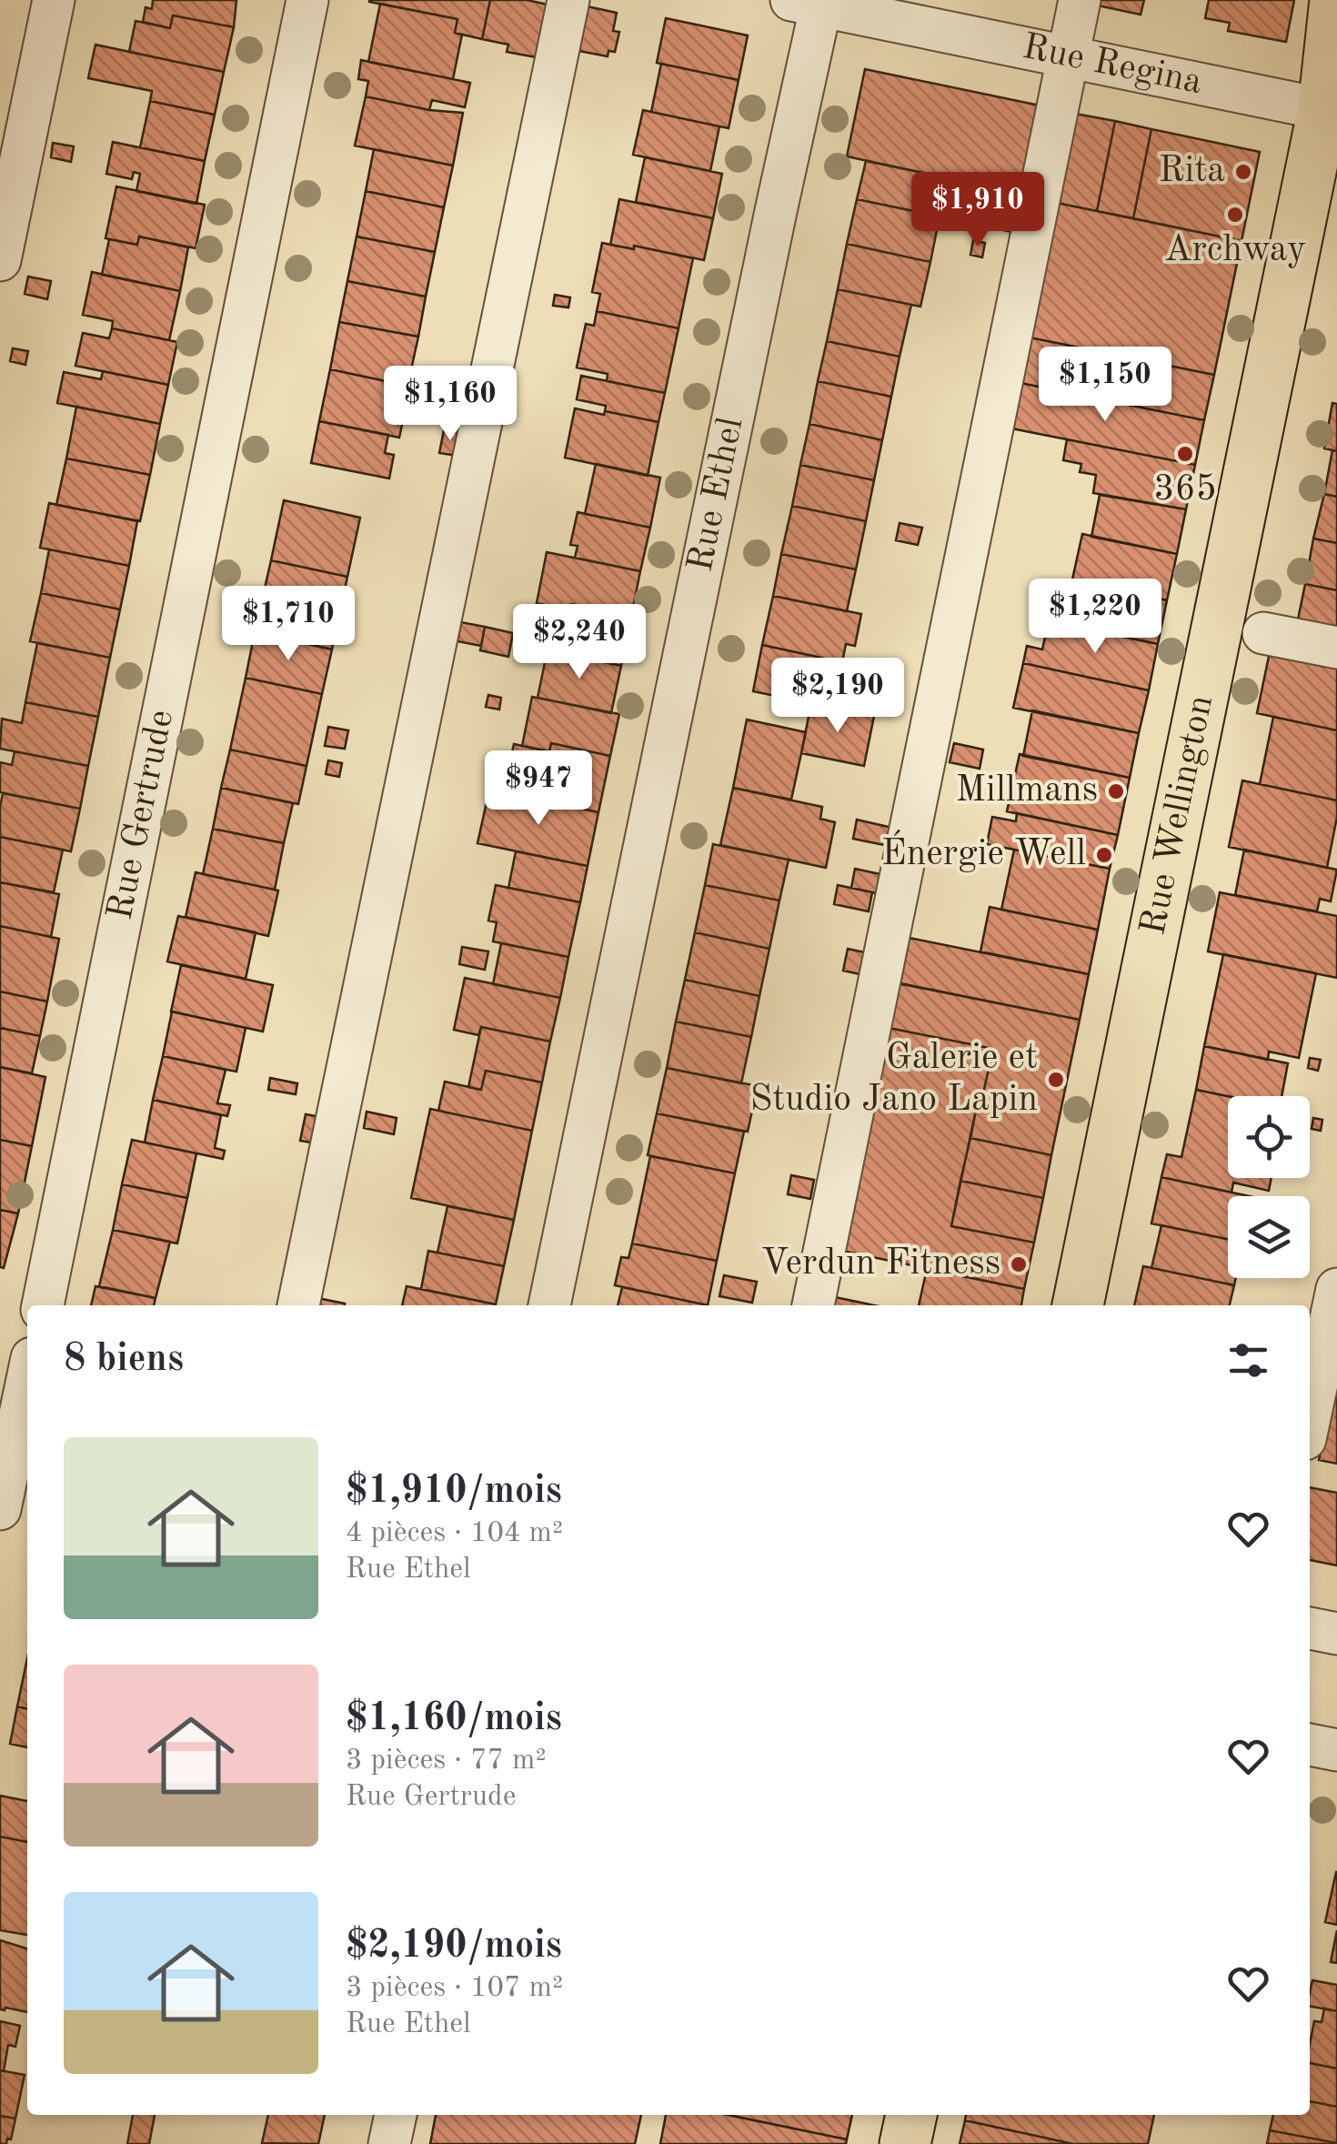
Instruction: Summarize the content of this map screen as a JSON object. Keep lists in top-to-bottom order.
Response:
{
  "streets": {
    "main road": ["Rue Wellington"],
    "street": ["Rue Regina", "Rue Ethel", "Rue Gertrude"]
  },
  "crossings": [
    ["Rue Regina", "Rue Ethel"],
    ["Rue Regina", "Rue Wellington"]
  ],
  "places": [
    "Rita",
    "Archway",
    "365",
    "Millmans",
    "Énergie Well",
    "Galerie et Studio Jano Lapin",
    "Verdun Fitness"
  ],
  "page": {
    "price": [
      "$1,910",
      "$1,150",
      "$1,160",
      "$1,220",
      "$1,710",
      "$2,240",
      "$2,190",
      "$947"
    ],
    "heading": "8 biens",
    "list": [
      {
        "name": "$1,910/mois",
        "note": "4 pièces · 104 m² · Rue Ethel"
      },
      {
        "name": "$1,160/mois",
        "note": "3 pièces · 77 m² · Rue Gertrude"
      },
      {
        "name": "$2,190/mois",
        "note": "3 pièces · 107 m² · Rue Ethel"
      }
    ]
  }
}
